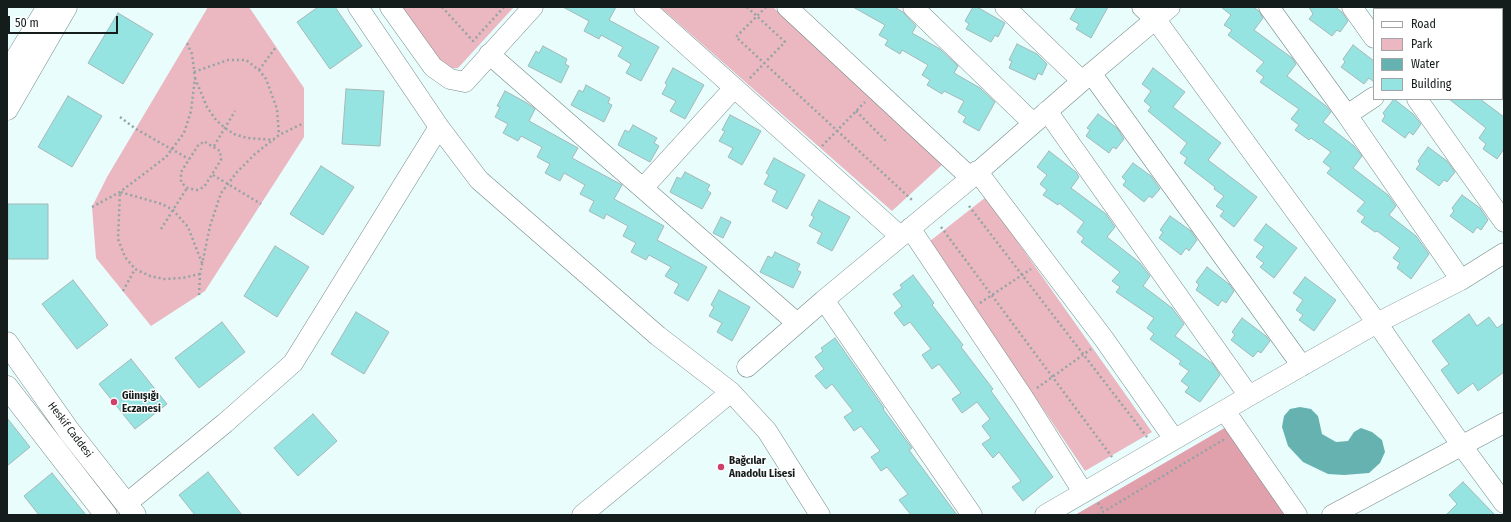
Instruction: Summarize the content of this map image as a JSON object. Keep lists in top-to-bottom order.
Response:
{
  "streets": {
    "main road": ["Heskif Caddesi"]
  },
  "places": ["Günışığı Eczanesi", "Bağcılar Anadolu Lisesi"],
  "legend": [
    "Road",
    "Park",
    "Water",
    "Building"
  ],
  "scale_bar": "50 m"
}
